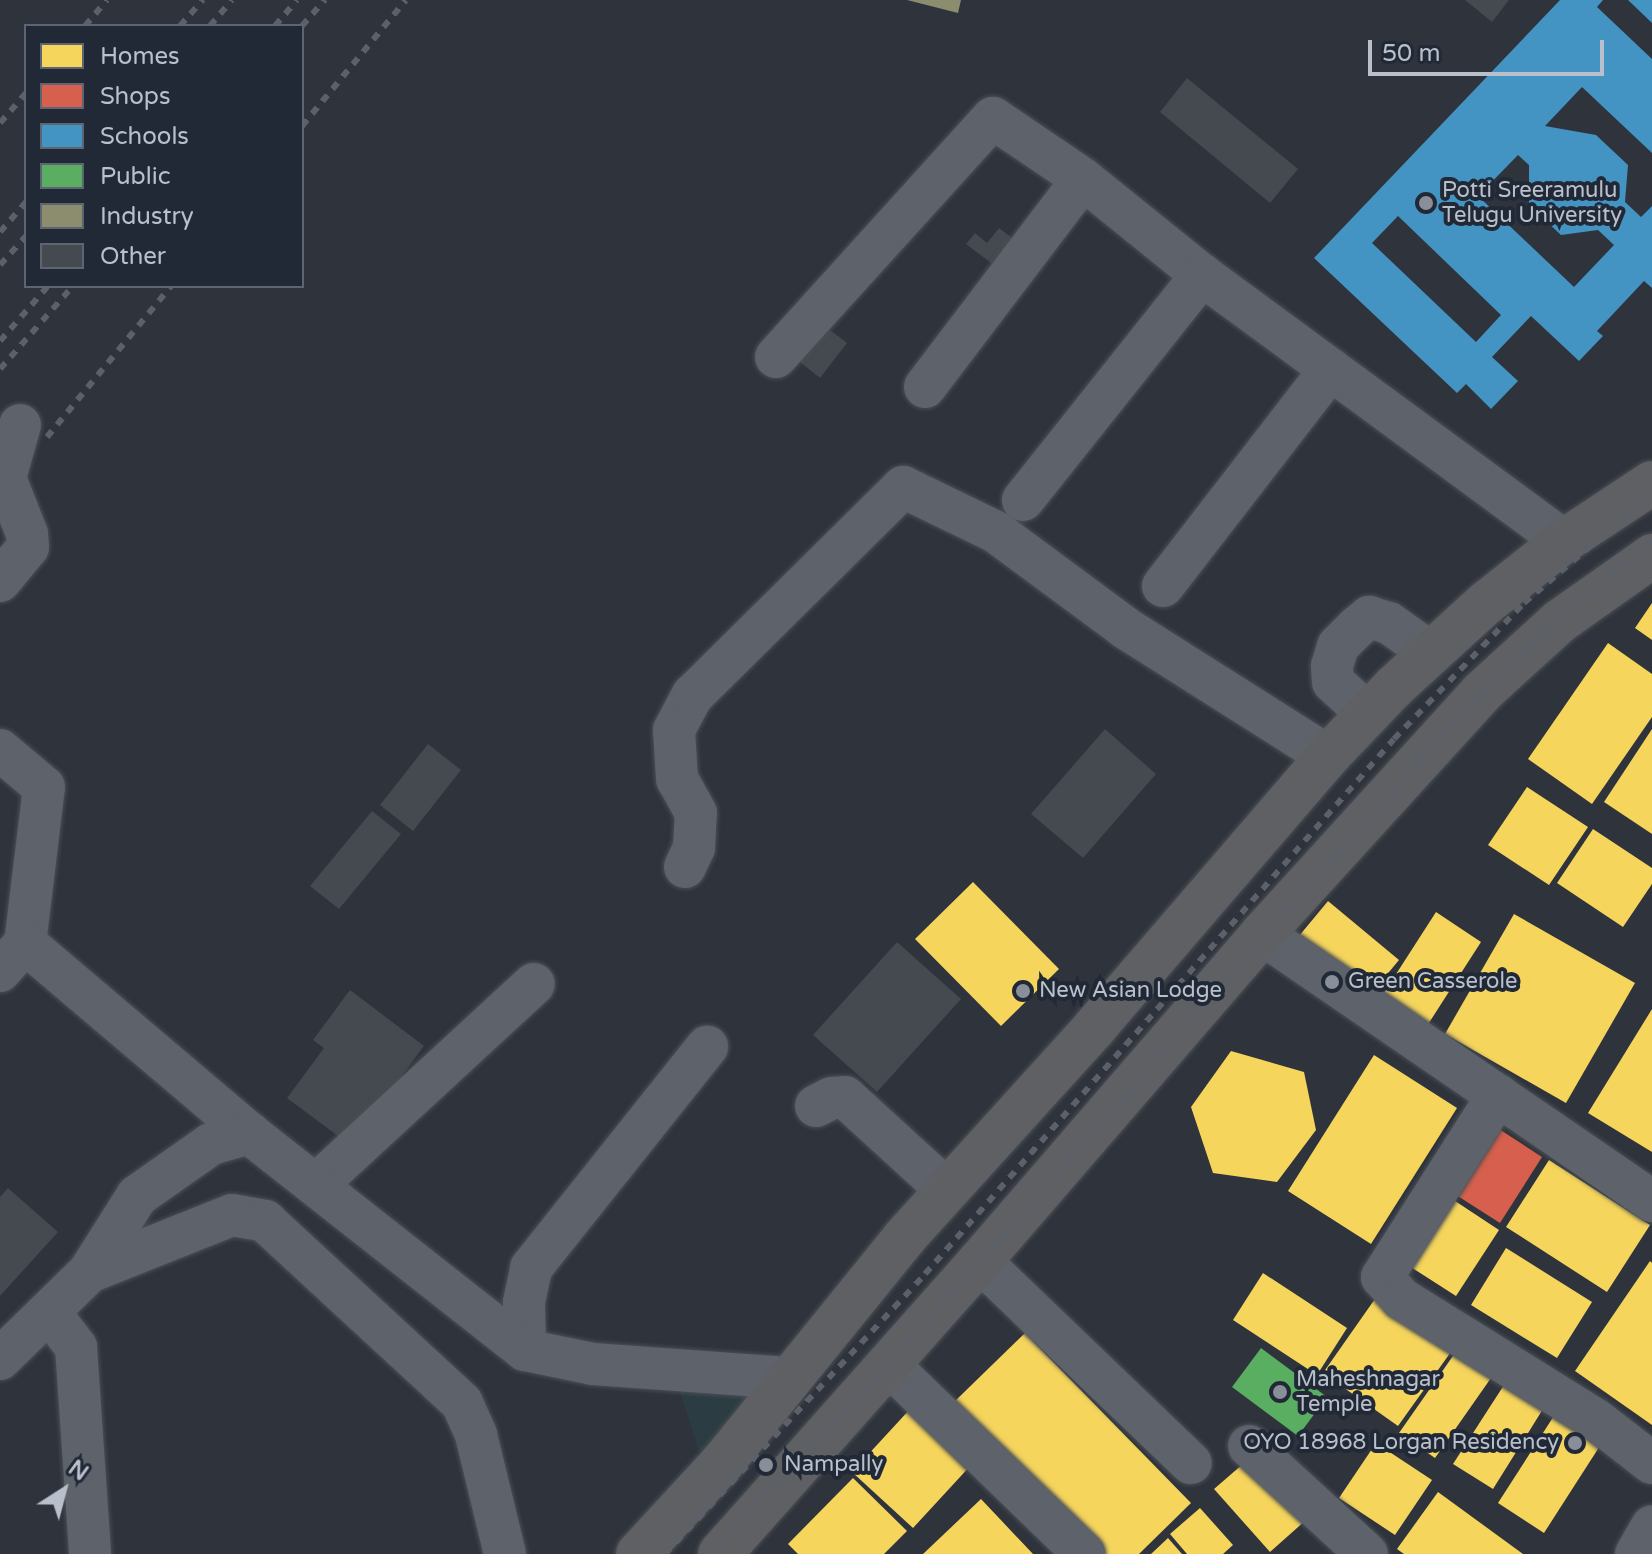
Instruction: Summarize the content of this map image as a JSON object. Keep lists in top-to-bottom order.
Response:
{
  "places": [
    "Potti Sreeramulu Telugu University",
    "Green Casserole",
    "New Asian Lodge",
    "Maheshnagar Temple",
    "OYO 18968 Lorgan Residency",
    "Nampally"
  ],
  "legend": [
    "Homes",
    "Shops",
    "Schools",
    "Public",
    "Industry",
    "Other"
  ],
  "scale_bar": "50 m",
  "north": "top right"
}
